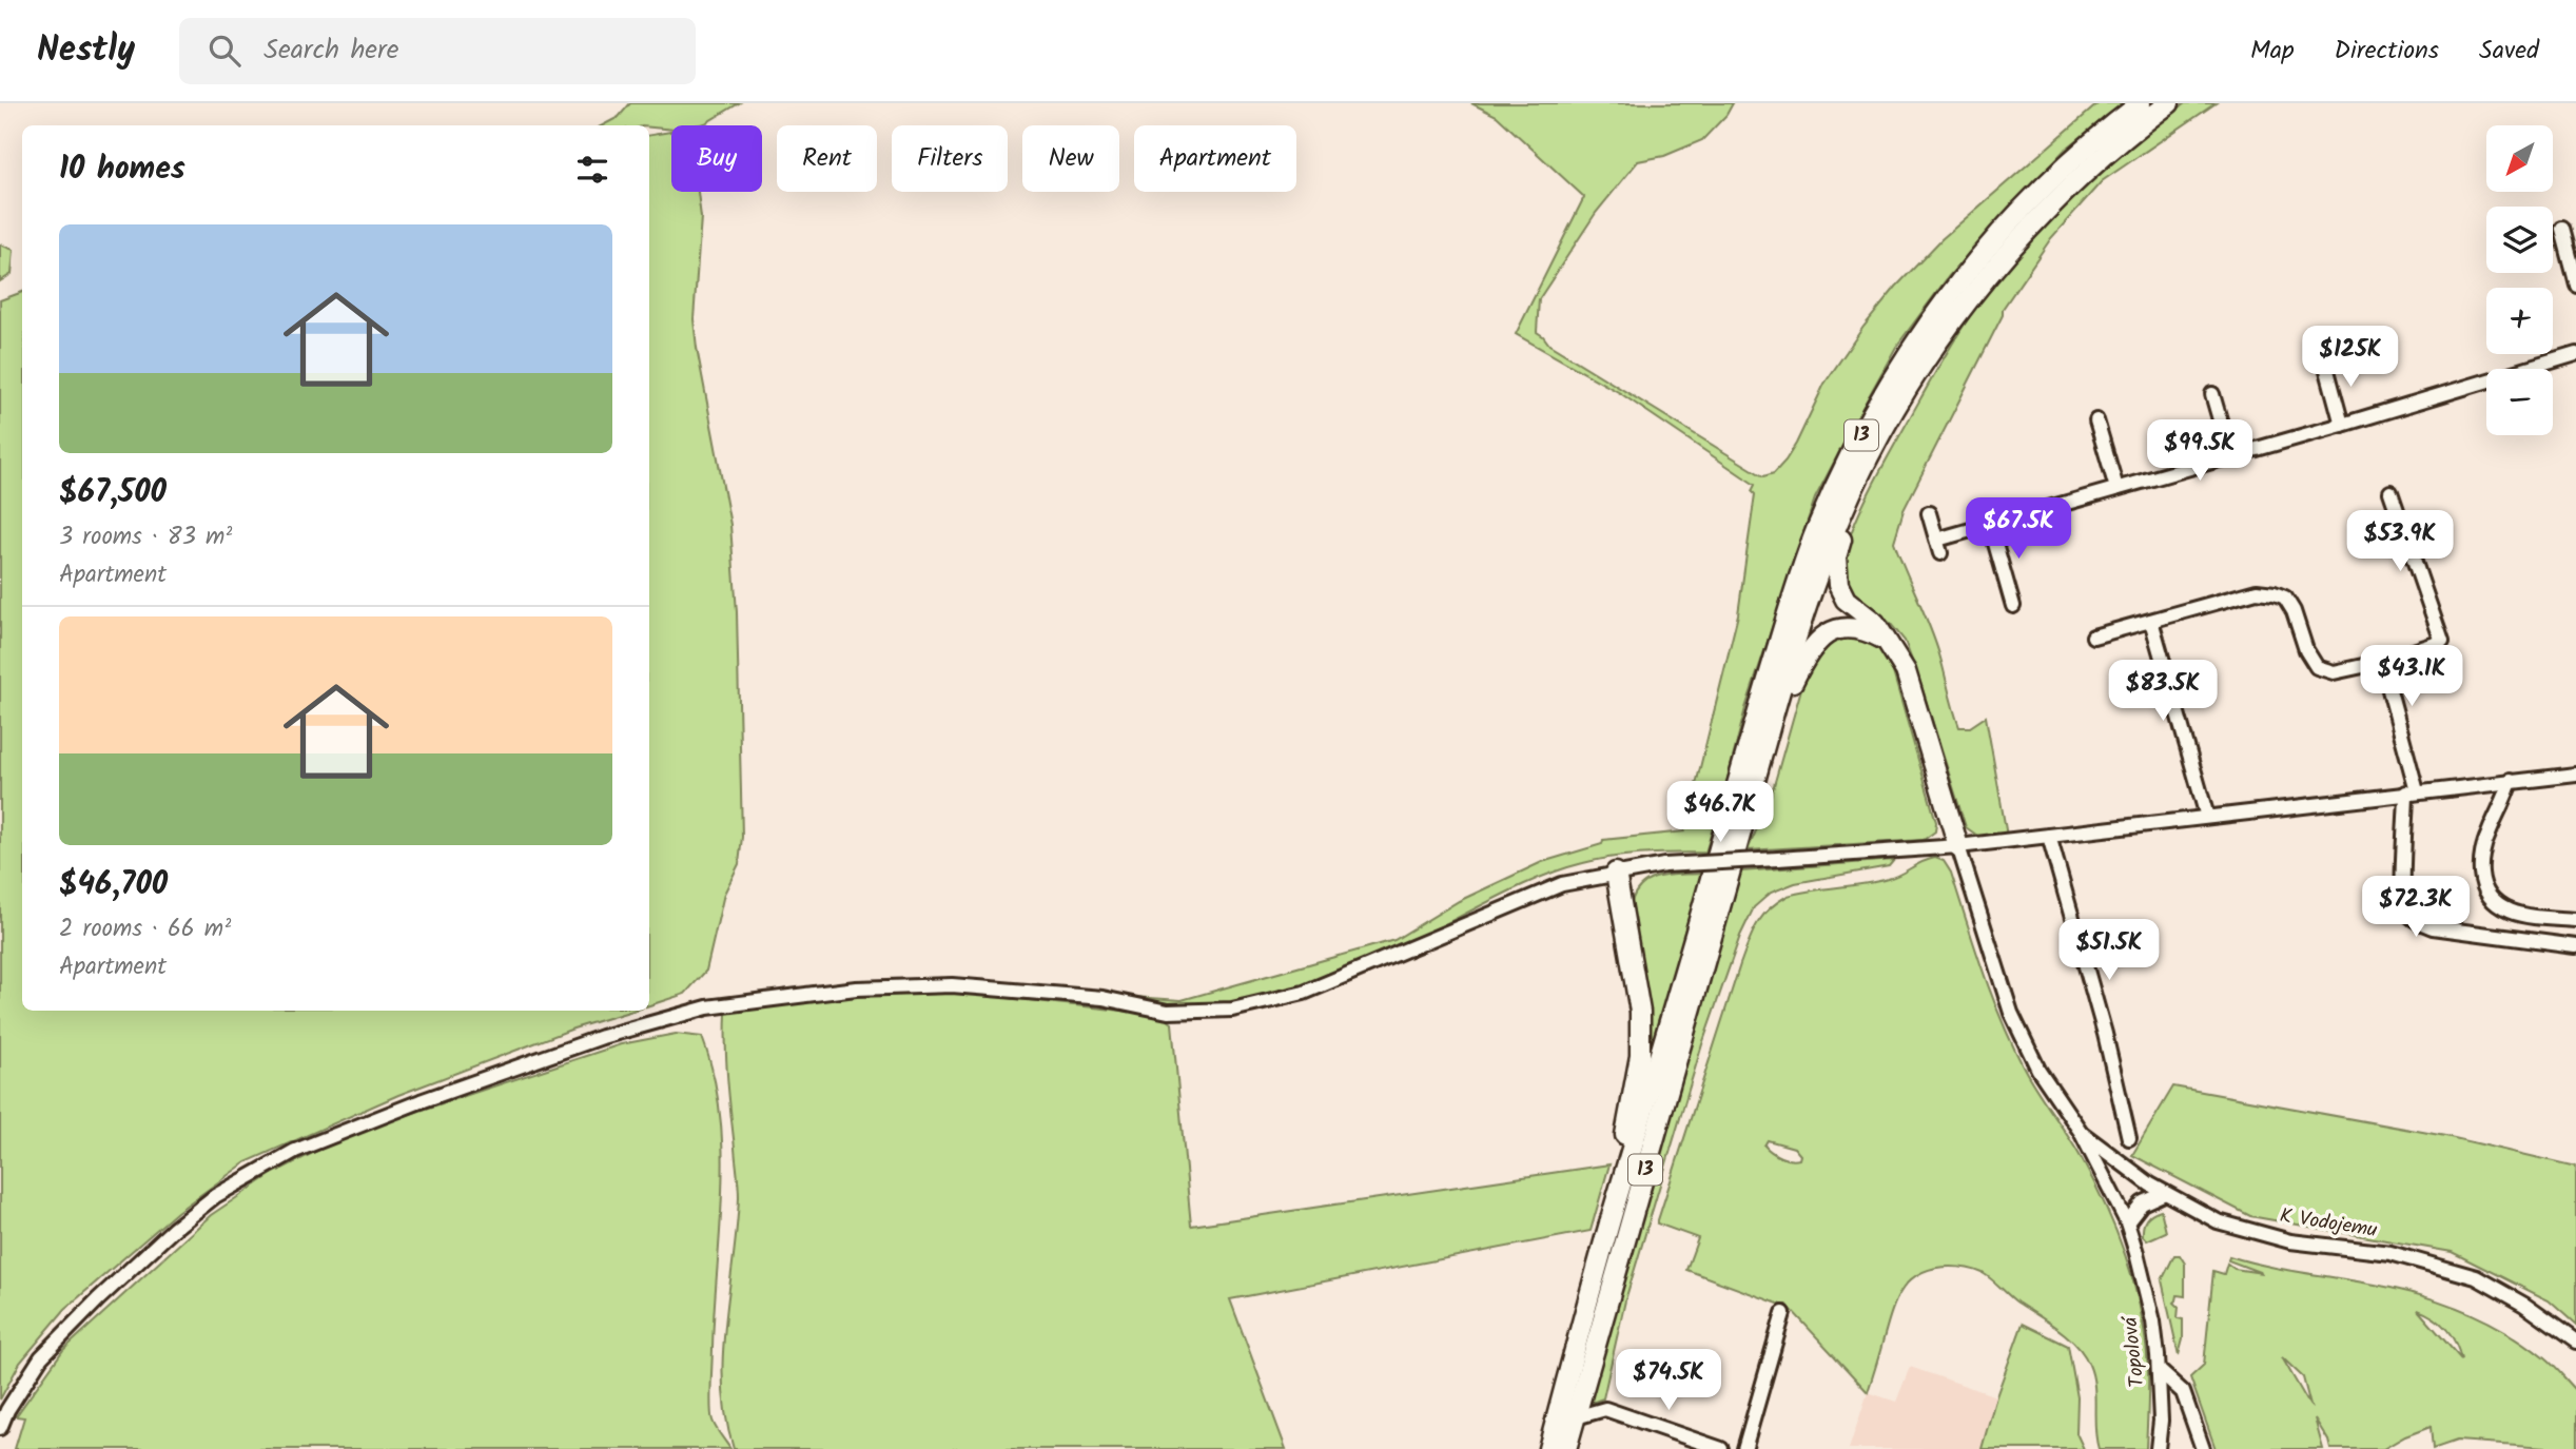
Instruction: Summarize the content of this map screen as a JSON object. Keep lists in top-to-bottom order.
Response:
{
  "streets": {
    "highway": ["13"],
    "street": ["K Vodojemu", "Topolová"]
  },
  "crossings": [
    ["K Vodojemu", "Topolová"]
  ],
  "north": "bottom left",
  "page": {
    "header": "Nestly",
    "search": "Search here",
    "nav": ["Map", "Directions", "Saved"],
    "map_buttons": ["+", "−"],
    "chip": [
      "Buy",
      "Rent",
      "Filters",
      "New",
      "Apartment"
    ],
    "heading": "10 homes",
    "list": [
      {
        "name": "$67,500",
        "note": "3 rooms · 83 m² · Apartment"
      },
      {
        "name": "$46,700",
        "note": "2 rooms · 66 m² · Apartment"
      }
    ],
    "price": [
      "$125K",
      "$99.5K",
      "$67.5K",
      "$53.9K",
      "$43.1K",
      "$83.5K",
      "$46.7K",
      "$72.3K",
      "$51.5K",
      "$74.5K"
    ]
  }
}
